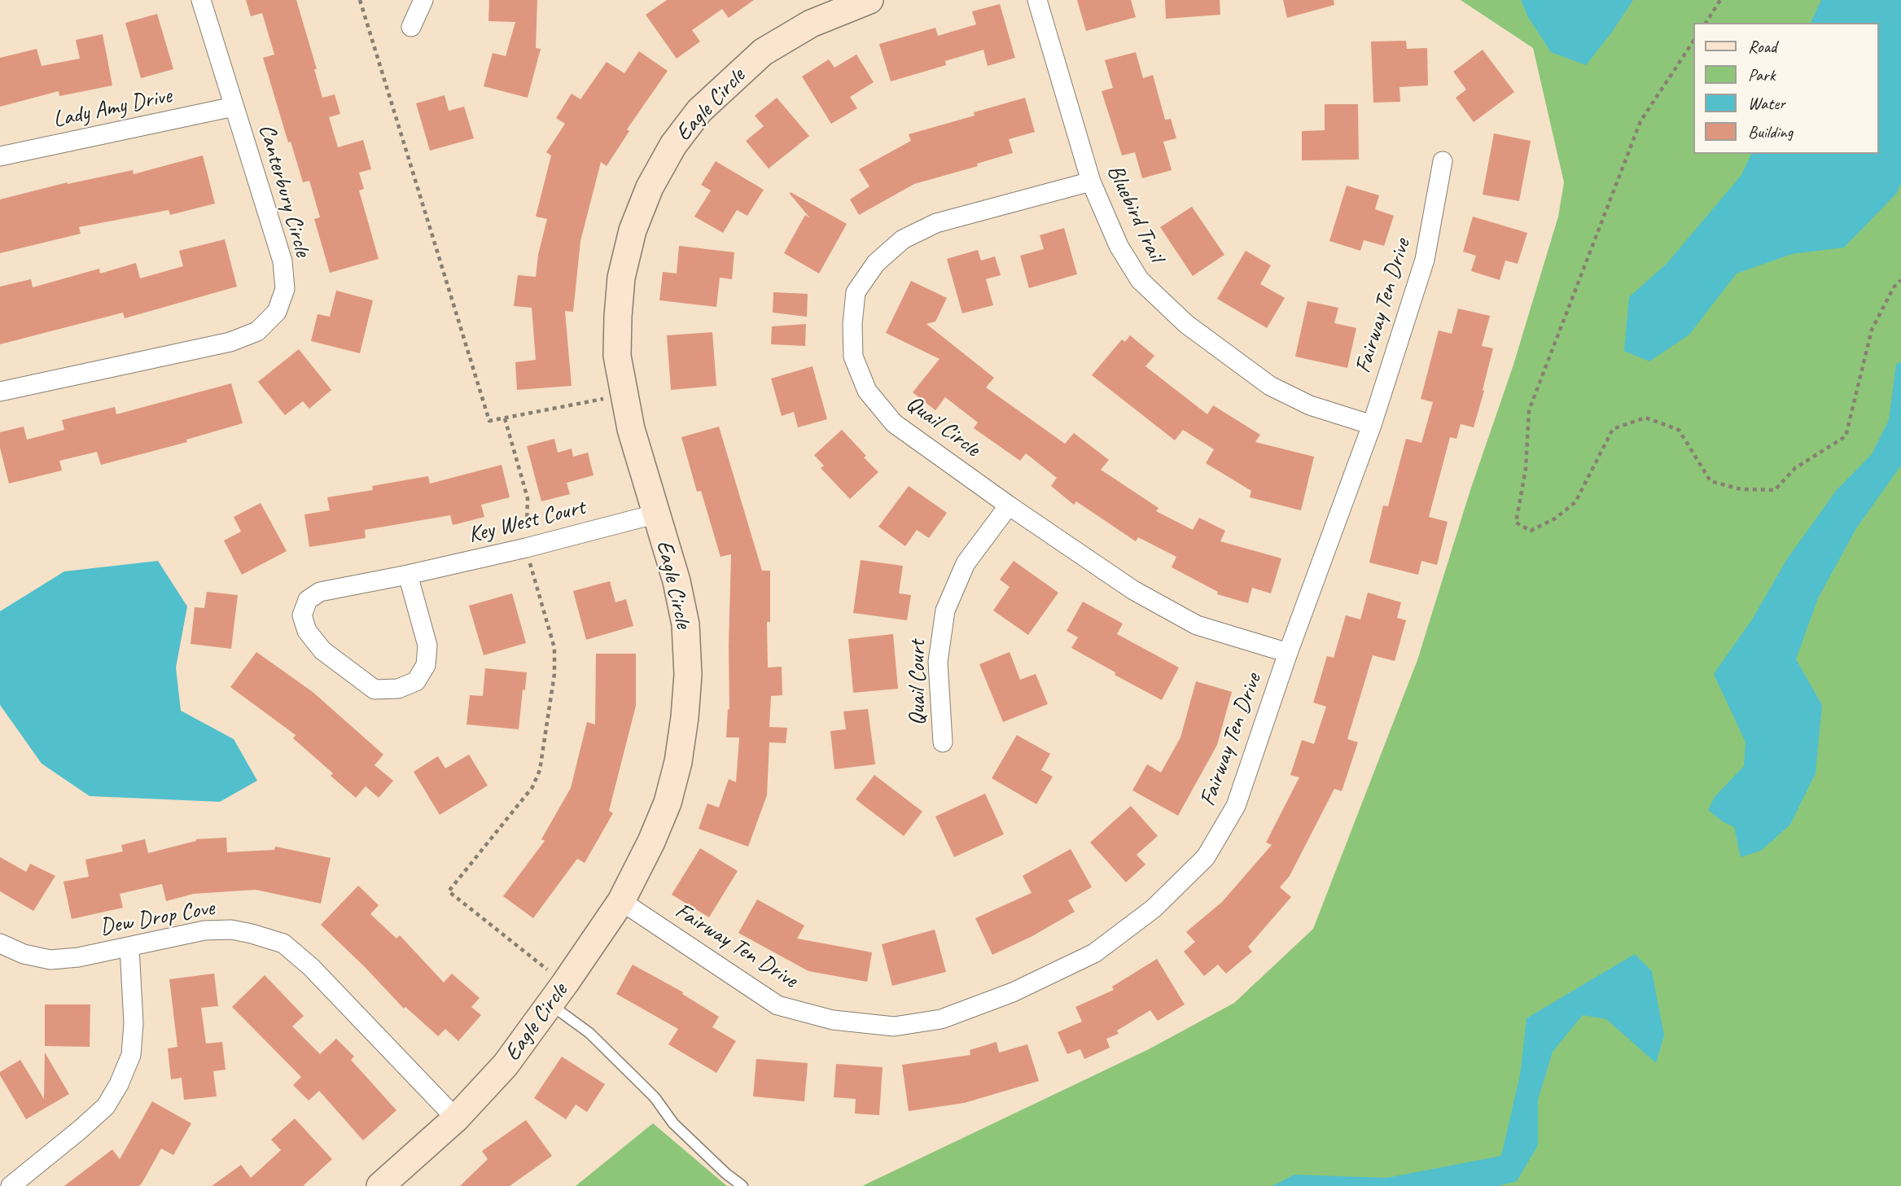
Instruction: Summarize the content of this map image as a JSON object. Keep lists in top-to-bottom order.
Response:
{
  "streets": {
    "street": [
      "Eagle Circle",
      "Lady Amy Drive",
      "Canterbury Circle",
      "Bluebird Trail",
      "Fairway Ten Drive",
      "Quail Circle",
      "Key West Court",
      "Quail Court",
      "Dew Drop Cove"
    ]
  },
  "crossings": [
    ["Eagle Circle", "Fairway Ten Drive"],
    ["Eagle Circle", "Key West Court"],
    ["Eagle Circle", "Dew Drop Cove"],
    ["Lady Amy Drive", "Canterbury Circle"],
    ["Bluebird Trail", "Fairway Ten Drive"],
    ["Bluebird Trail", "Quail Circle"],
    ["Fairway Ten Drive", "Quail Circle"],
    ["Quail Circle", "Quail Court"]
  ],
  "legend": [
    "Road",
    "Park",
    "Water",
    "Building"
  ]
}
